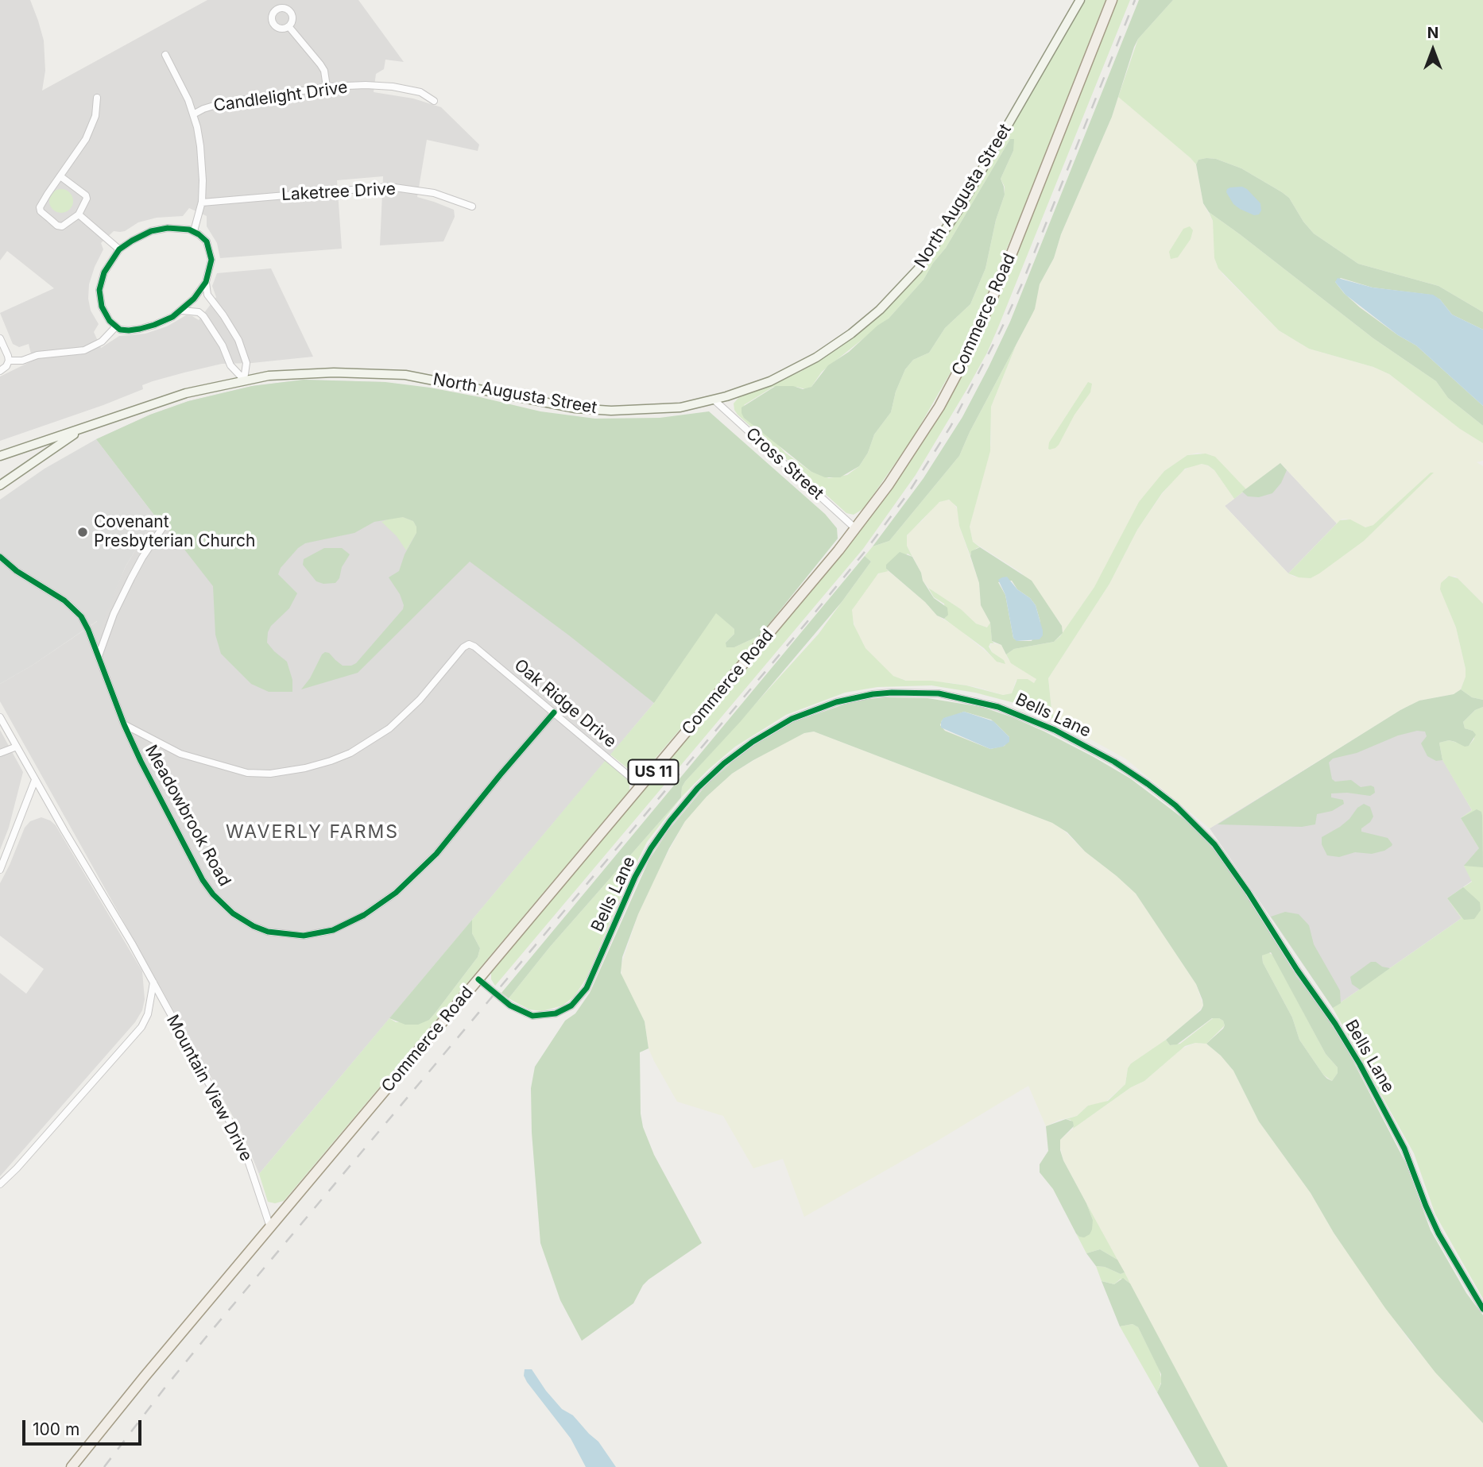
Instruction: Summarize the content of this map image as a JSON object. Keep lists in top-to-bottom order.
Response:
{
  "streets": {
    "main road": ["North Augusta Street", "Commerce Road", "US 11"],
    "street": [
      "Candlelight Drive",
      "Laketree Drive",
      "Cross Street",
      "Oak Ridge Drive",
      "Bells Lane",
      "Meadowbrook Road",
      "Mountain View Drive"
    ]
  },
  "crossings": [
    ["North Augusta Street", "Cross Street"],
    ["Commerce Road", "Cross Street"],
    ["Commerce Road", "Oak Ridge Drive"],
    ["Commerce Road", "Bells Lane"],
    ["Commerce Road", "Mountain View Drive"],
    ["Oak Ridge Drive", "Meadowbrook Road"]
  ],
  "districts": ["WAVERLY FARMS"],
  "places": ["Covenant Presbyterian Church"],
  "scale_bar": "100 m",
  "north": "top"
}
